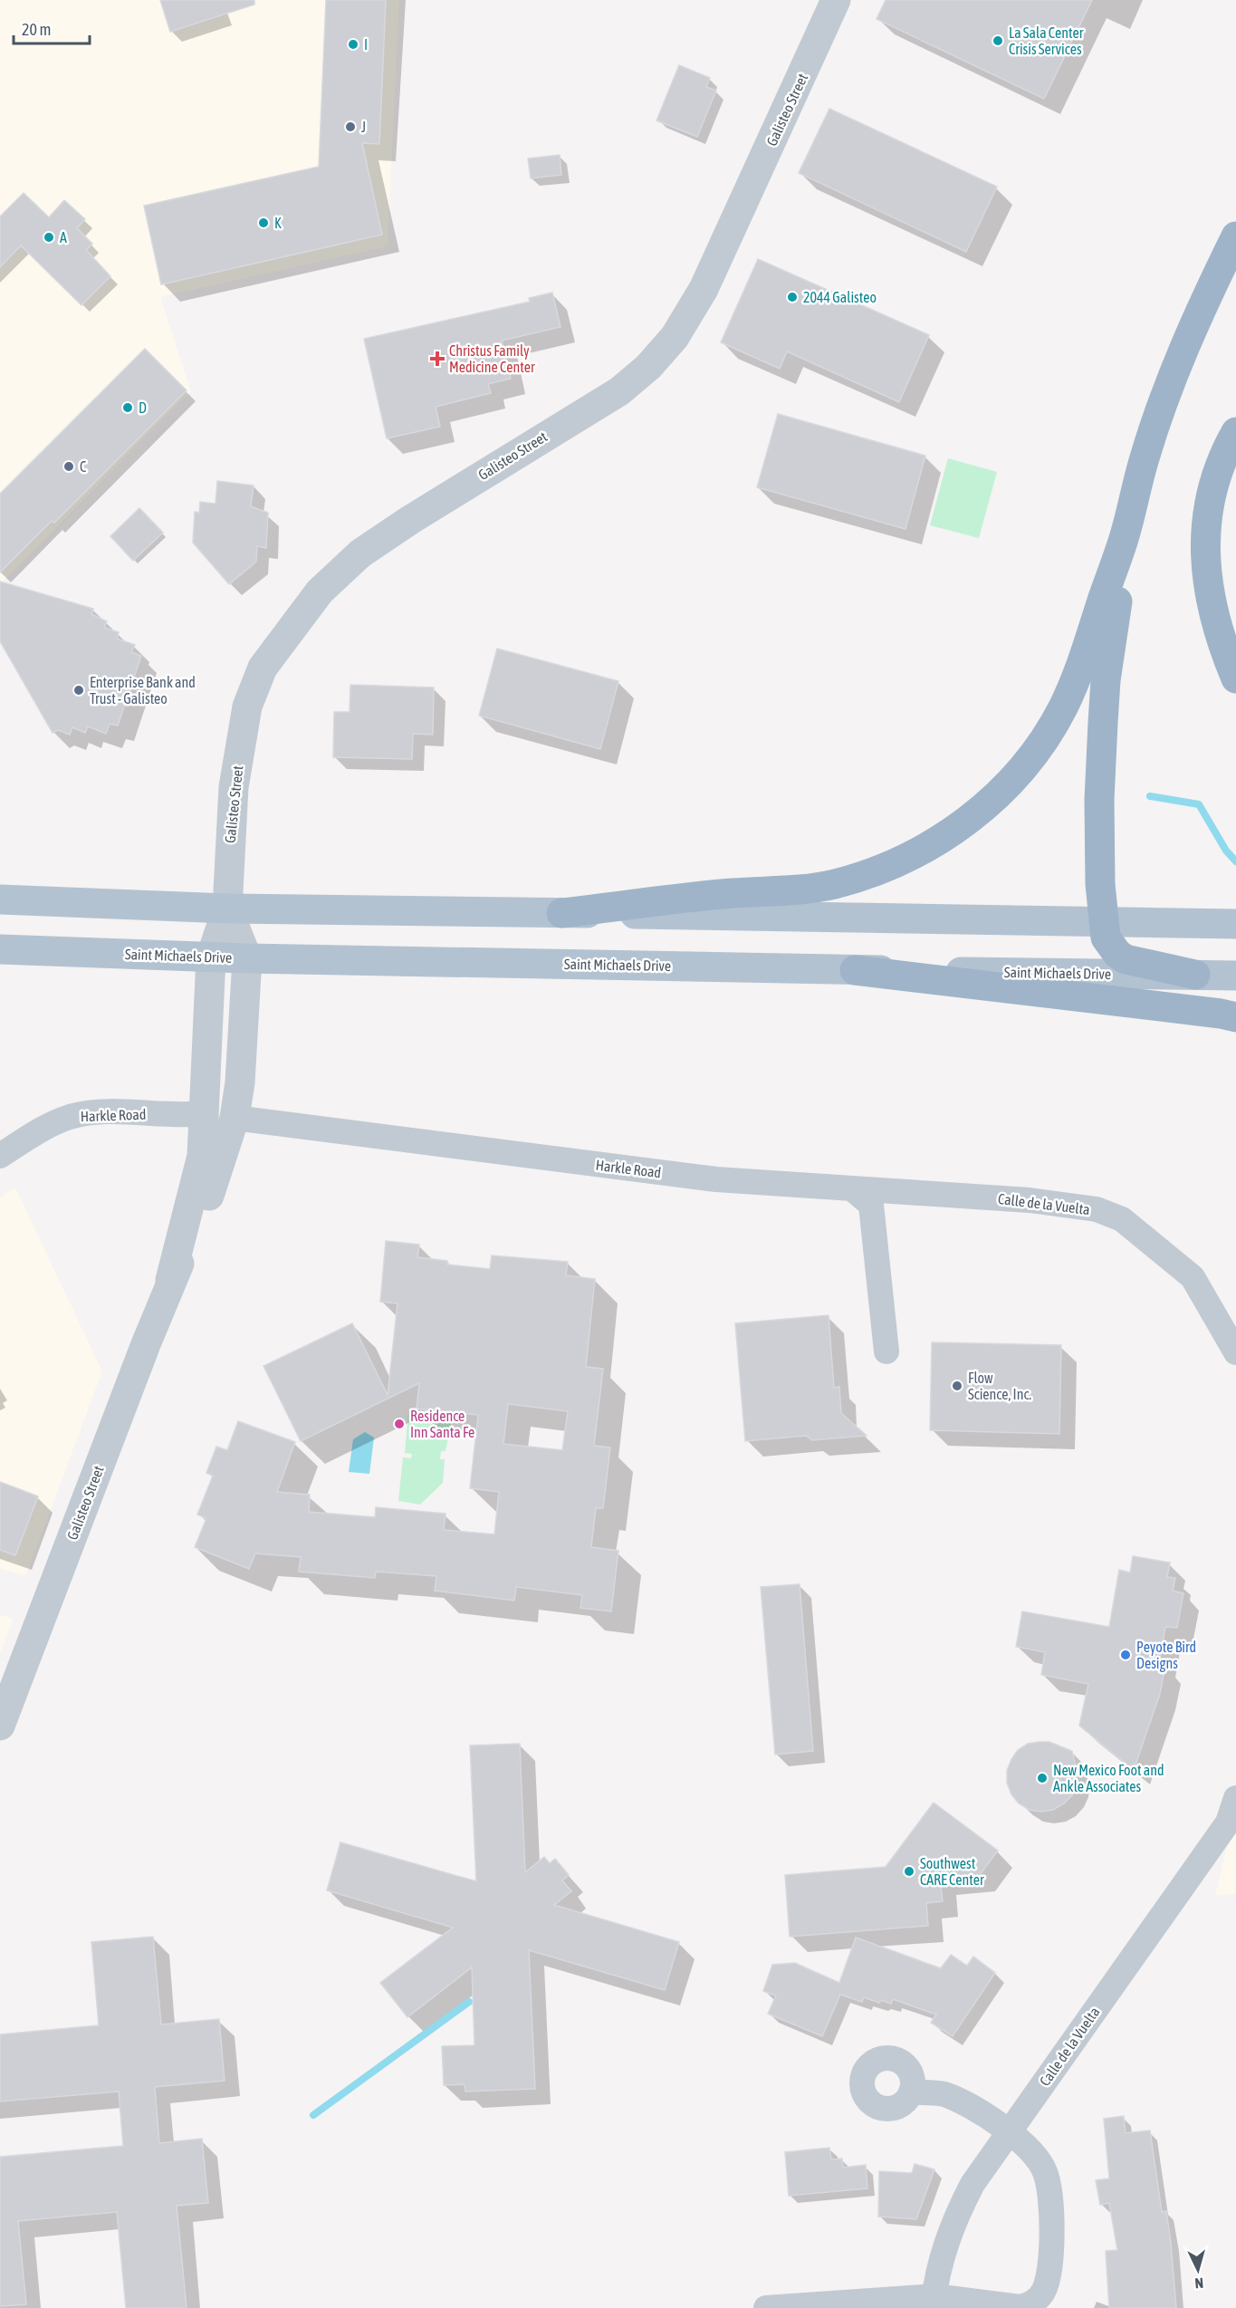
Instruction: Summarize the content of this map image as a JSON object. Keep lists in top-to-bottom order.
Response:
{
  "streets": {
    "main road": ["Saint Michaels Drive"],
    "street": ["Galisteo Street", "Harkle Road", "Calle de la Vuelta"]
  },
  "crossings": [
    ["Galisteo Street", "Saint Michaels Drive"],
    ["Galisteo Street", "Harkle Road"],
    ["Harkle Road", "Calle de la Vuelta"]
  ],
  "places": {
    "other": [
      "La Sala Center Crisis Services",
      "I",
      "J",
      "K",
      "A",
      "2044 Galisteo",
      "D",
      "C",
      "Enterprise Bank and Trust - Galisteo",
      "Flow Science, Inc.",
      "Residence Inn Santa Fe",
      "Peyote Bird Designs",
      "New Mexico Foot and Ankle Associates",
      "Southwest CARE Center"
    ],
    "health": ["Christus Family Medicine Center"]
  },
  "scale_bar": "20 m",
  "north": "bottom"
}
